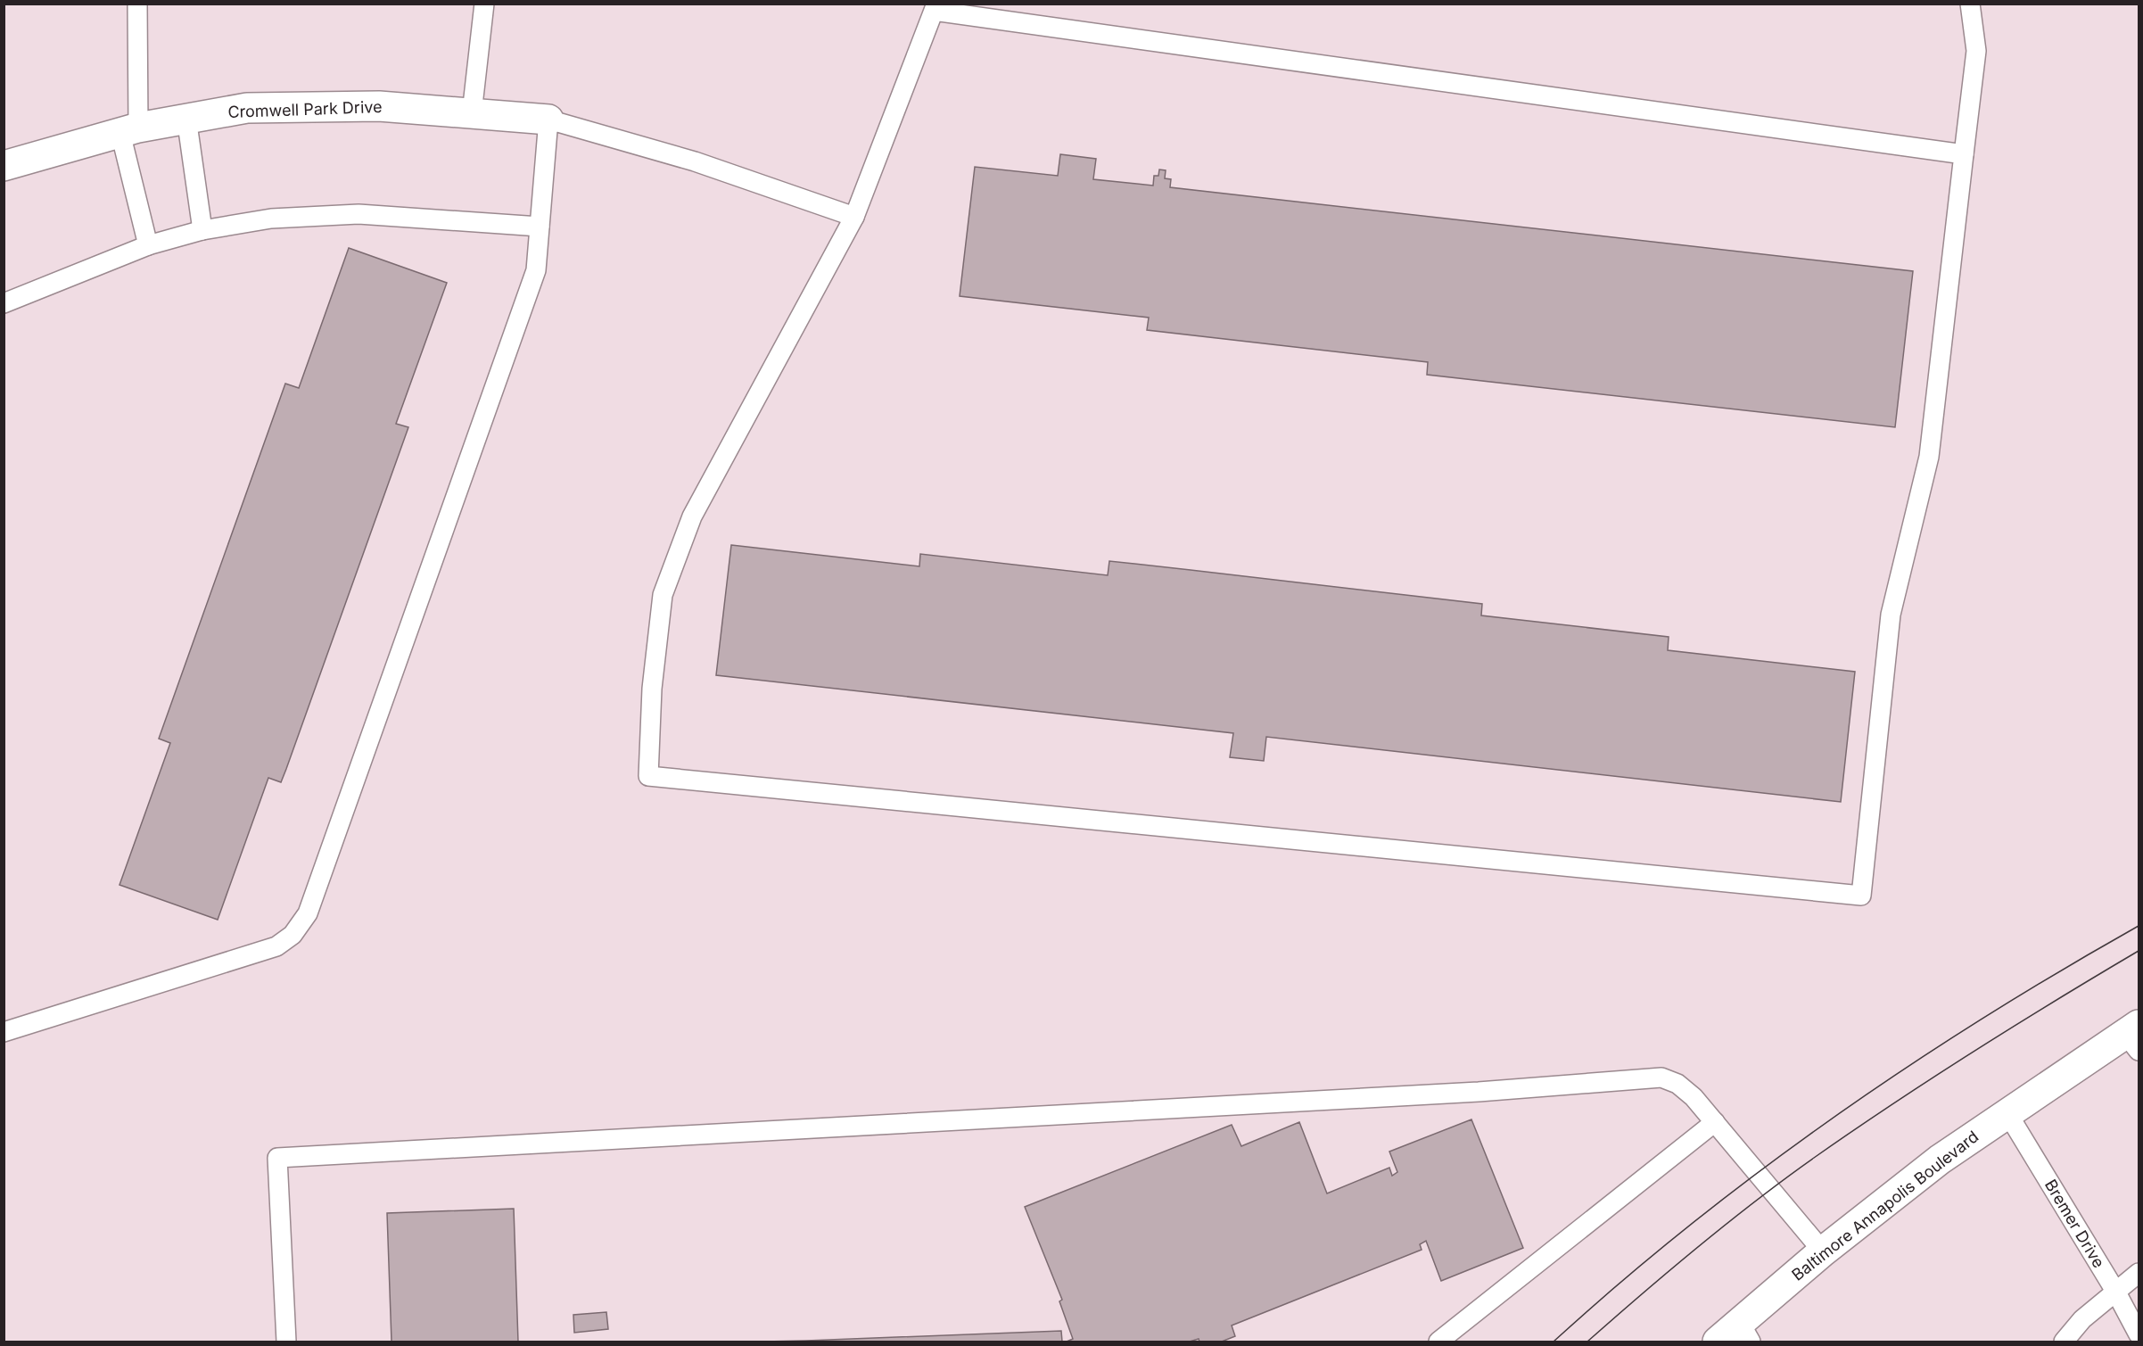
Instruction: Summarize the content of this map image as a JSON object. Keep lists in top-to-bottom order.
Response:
{
  "streets": {
    "street": ["Cromwell Park Drive", "Baltimore Annapolis Boulevard"],
    "lane": ["Bremer Drive"]
  },
  "crossings": [
    ["Baltimore Annapolis Boulevard", "Bremer Drive"]
  ]
}
